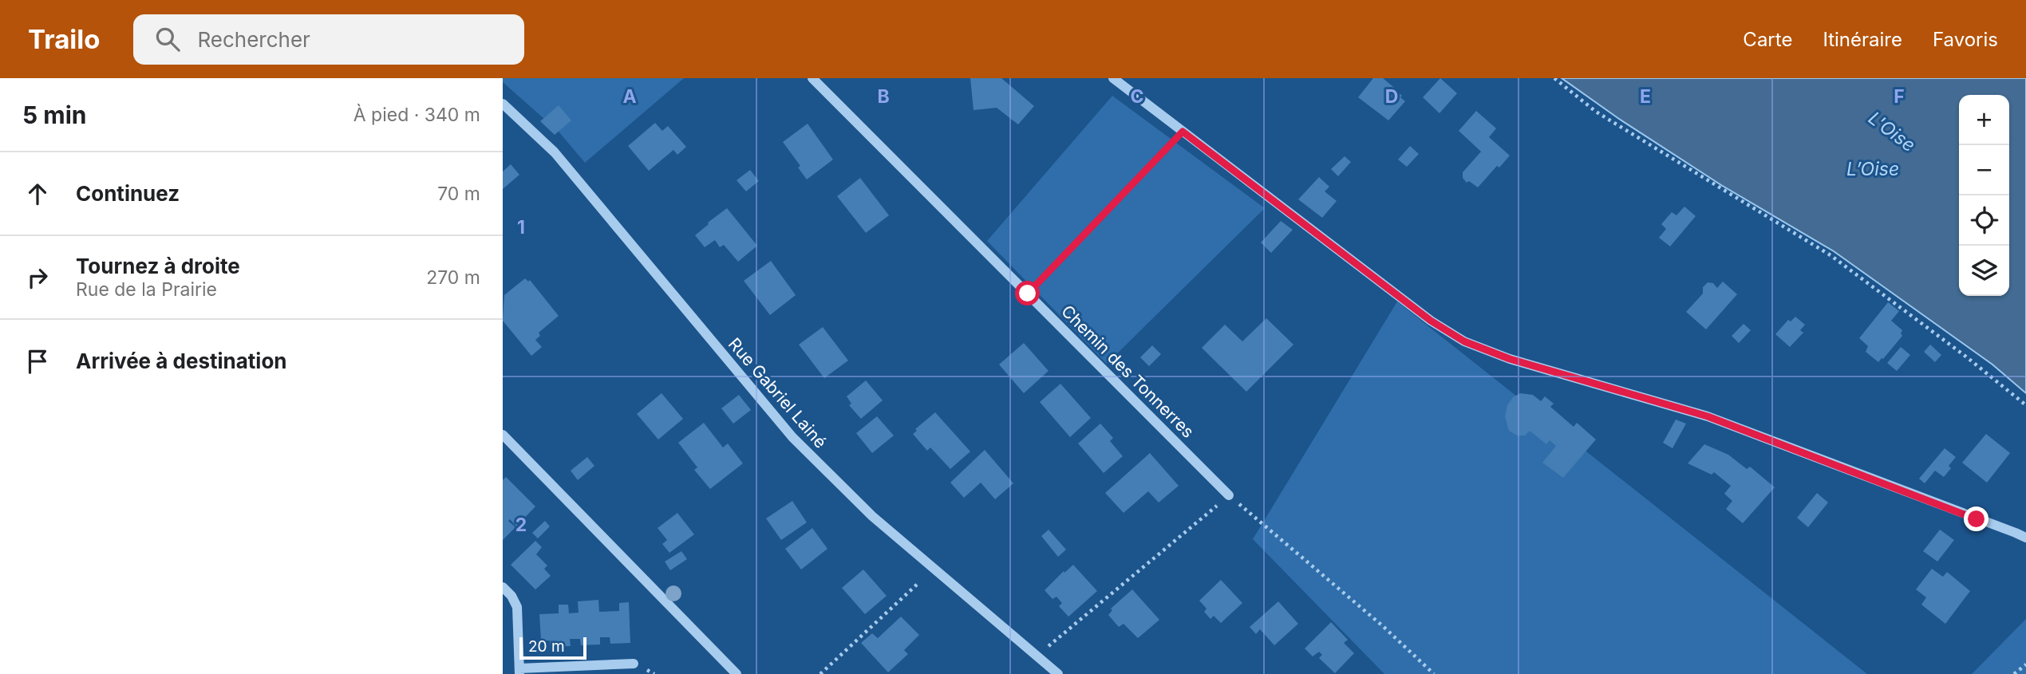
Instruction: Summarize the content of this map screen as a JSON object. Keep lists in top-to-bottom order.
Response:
{
  "streets": {
    "street": ["Chemin des Tonnerres", "Rue Gabriel Lainé"]
  },
  "water": ["L'Oise", "L’Oise"],
  "scale_bar": "20 m",
  "page": {
    "header": "Trailo",
    "search": "Rechercher",
    "nav": ["Carte", "Itinéraire", "Favoris"],
    "heading": ["5 min", "À pied · 340 m"],
    "map_buttons": ["+", "−"],
    "list": [
      ["Continuez", "70 m"],
      ["Tournez à droite", "Rue de la Prairie", "270 m"],
      "Arrivée à destination"
    ],
    "scale": "20 m"
  },
  "grid": {
    "columns": [
      "A",
      "B",
      "C",
      "D",
      "E",
      "F"
    ],
    "rows": ["1", "2"]
  }
}
